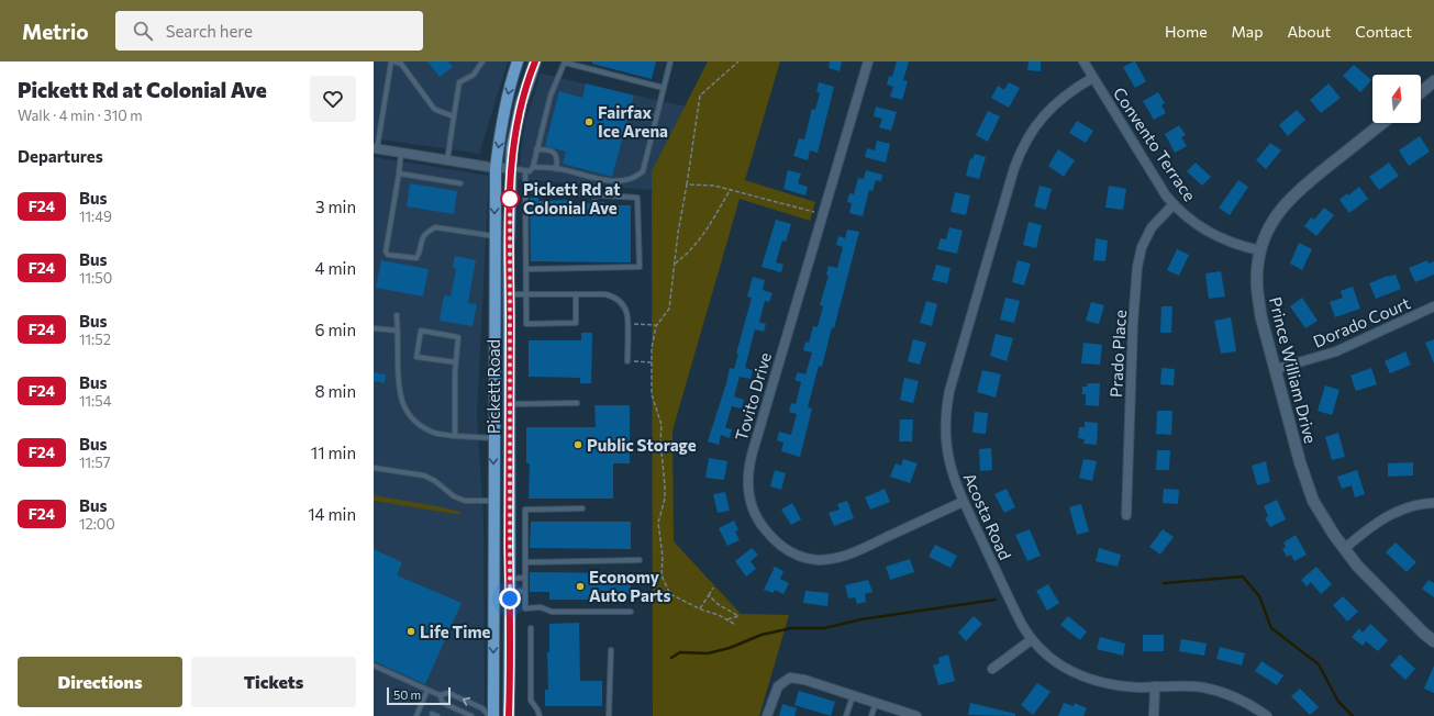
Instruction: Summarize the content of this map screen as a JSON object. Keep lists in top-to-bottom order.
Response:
{
  "streets": {
    "main road": ["Pickett Road"],
    "street": [
      "Convento Terrace",
      "Dorado Court",
      "Prado Place",
      "Prince William Drive",
      "Tovito Drive",
      "Acosta Road"
    ]
  },
  "crossings": [
    ["Convento Terrace", "Prado Place"],
    ["Convento Terrace", "Prince William Drive"],
    ["Convento Terrace", "Acosta Road"],
    ["Dorado Court", "Prince William Drive"],
    ["Tovito Drive", "Acosta Road"]
  ],
  "places": [
    "Fairfax Ice Arena",
    "Pickett Rd at Colonial Ave",
    "Public Storage",
    "Economy Auto Parts",
    "Life Time"
  ],
  "lines": ["bus line F24"],
  "scale_bar": "50 m",
  "north": "top",
  "page": {
    "header": "Metrio",
    "search": "Search here",
    "nav": [
      "Home",
      "Map",
      "About",
      "Contact"
    ],
    "heading": [
      ["Pickett Rd at Colonial Ave", "Walk · 4 min · 310 m"],
      "Departures"
    ],
    "list": [
      {
        "mark": "F24",
        "name": "Bus",
        "note": "11:49",
        "value": "3 min"
      },
      {
        "mark": "F24",
        "name": "Bus",
        "note": "11:50",
        "value": "4 min"
      },
      {
        "mark": "F24",
        "name": "Bus",
        "note": "11:52",
        "value": "6 min"
      },
      {
        "mark": "F24",
        "name": "Bus",
        "note": "11:54",
        "value": "8 min"
      },
      {
        "mark": "F24",
        "name": "Bus",
        "note": "11:57",
        "value": "11 min"
      },
      {
        "mark": "F24",
        "name": "Bus",
        "note": "12:00",
        "value": "14 min"
      }
    ],
    "buttons": ["Directions", "Tickets"],
    "scale": "50 m"
  }
}
